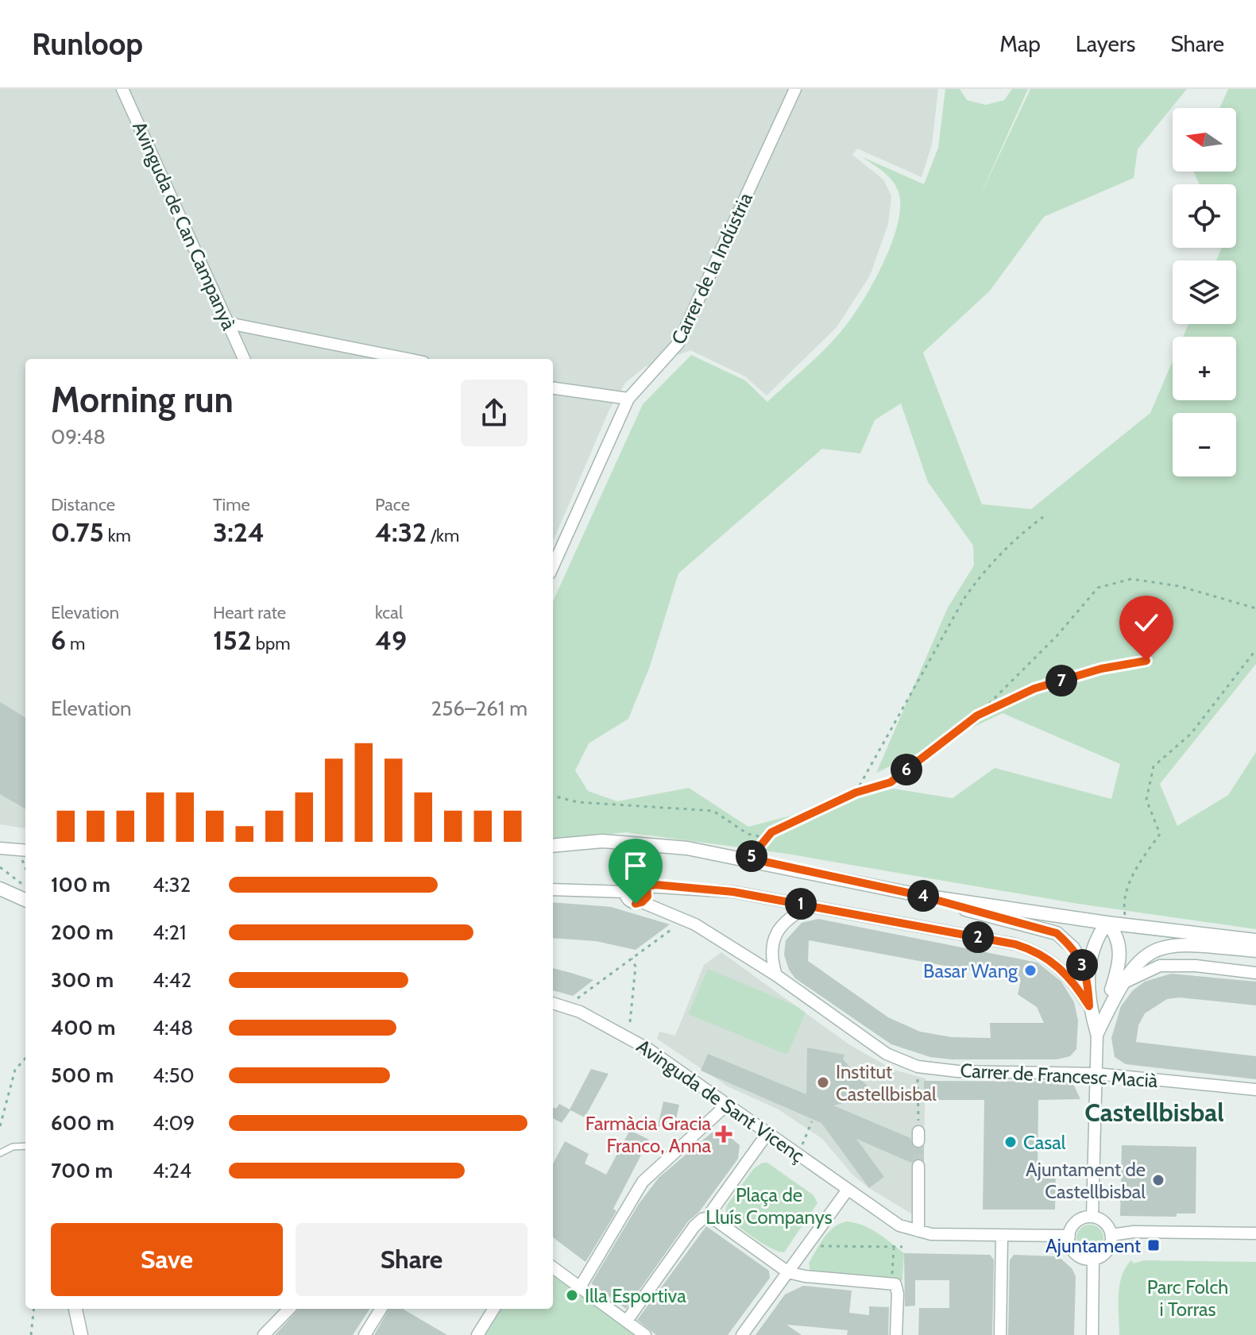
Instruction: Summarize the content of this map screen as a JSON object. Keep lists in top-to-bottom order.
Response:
{
  "streets": {
    "street": [
      "Avinguda de Can Campanyà",
      "Carrer de la Indústria",
      "Carrer de Francesc Macià",
      "Avinguda de Sant Vicenç"
    ]
  },
  "districts": ["Castellbisbal"],
  "parks": ["Plaça de Lluís Companys", "Parc Folch i Torras"],
  "places": {
    "other": [
      "Basar Wang",
      "Institut Castellbisbal",
      "Casal",
      "Ajuntament de Castellbisbal",
      "Illa Esportiva"
    ],
    "health": ["Farmàcia Gracia Franco, Anna"],
    "transit": ["Ajuntament"]
  },
  "north": "left",
  "page": {
    "header": "Runloop",
    "nav": ["Map", "Layers", "Share"],
    "map_buttons": ["+", "−"],
    "heading": ["Morning run", "09:48"],
    "stats": [
      ["Distance", "0.75 km"],
      ["Time", "3:24"],
      ["Pace", "4:32 /km"],
      ["Elevation", "6 m"],
      ["Heart rate", "152 bpm"],
      ["kcal", "49"]
    ],
    "pins": [
      "7",
      "6",
      "5",
      "4",
      "1",
      "2",
      "3"
    ],
    "chart": ["Elevation", "256–261 m"],
    "list": [
      {
        "name": "100 m",
        "note": "4:32"
      },
      {
        "name": "200 m",
        "note": "4:21"
      },
      {
        "name": "300 m",
        "note": "4:42"
      },
      {
        "name": "400 m",
        "note": "4:48"
      },
      {
        "name": "500 m",
        "note": "4:50"
      },
      {
        "name": "600 m",
        "note": "4:09"
      },
      {
        "name": "700 m",
        "note": "4:24"
      }
    ],
    "buttons": ["Save", "Share"]
  }
}
